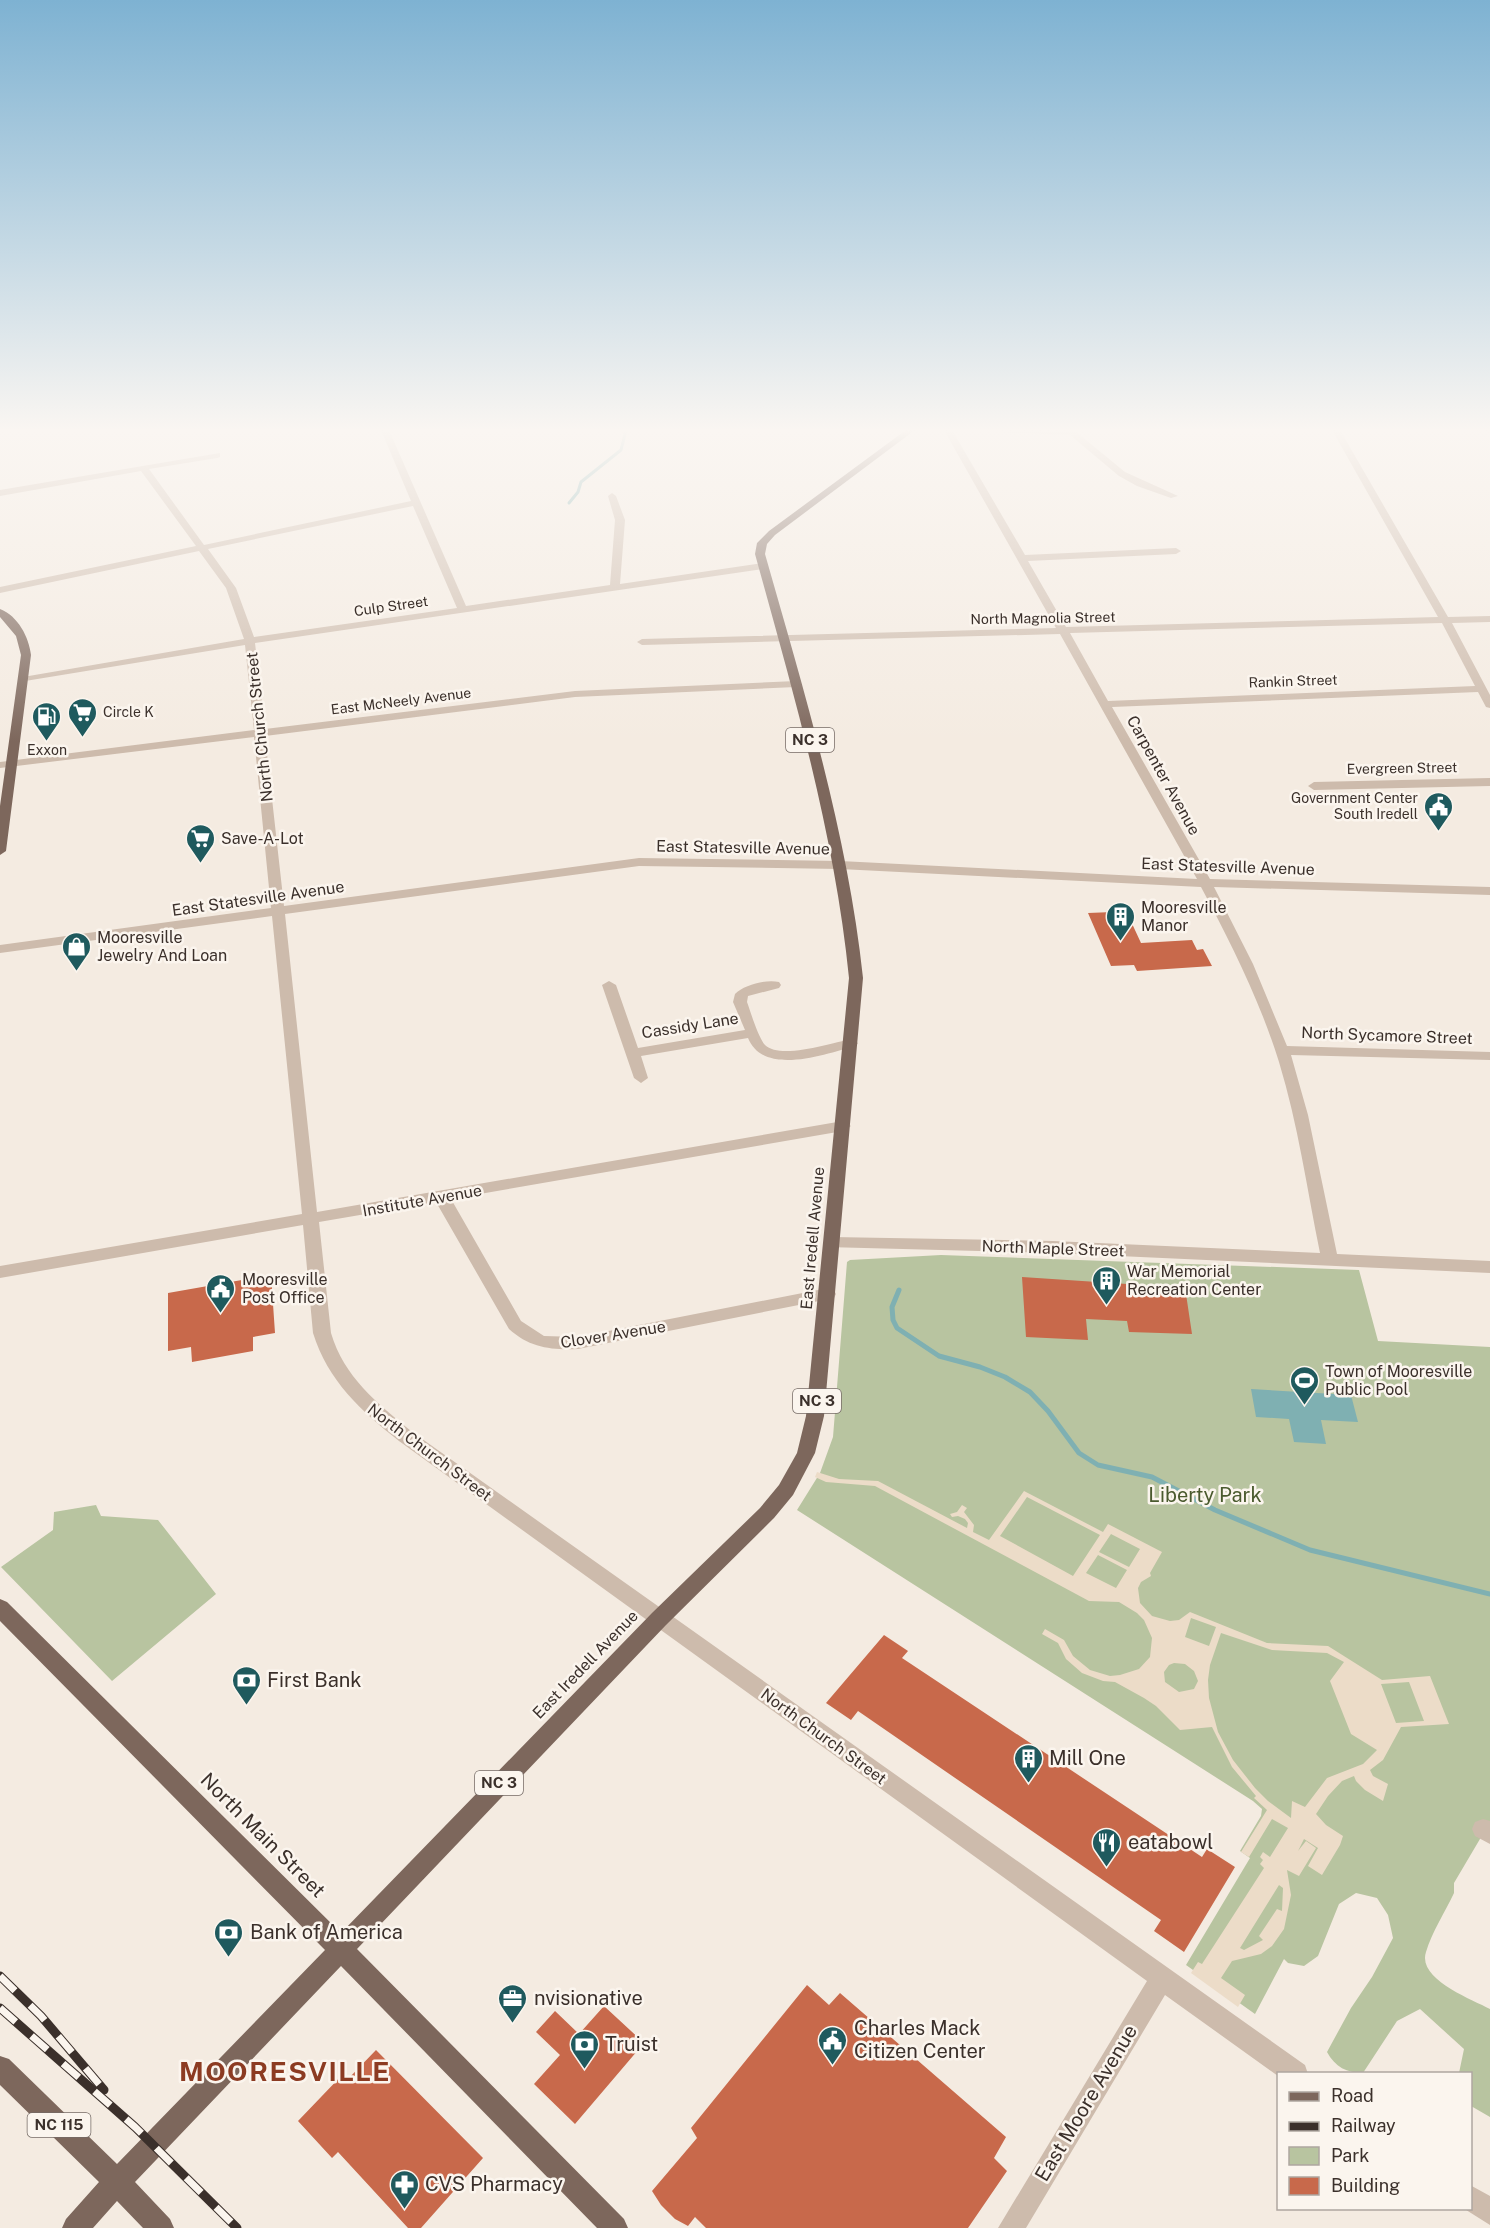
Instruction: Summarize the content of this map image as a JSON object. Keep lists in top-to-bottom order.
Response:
{
  "streets": {
    "main road": [
      "NC 3",
      "East Iredell Avenue",
      "North Main Street",
      "NC 115"
    ],
    "street": [
      "Culp Street",
      "North Magnolia Street",
      "Rankin Street",
      "East McNeely Avenue",
      "North Church Street",
      "Evergreen Street",
      "Carpenter Avenue",
      "East Statesville Avenue",
      "Cassidy Lane",
      "North Sycamore Street",
      "Institute Avenue",
      "North Maple Street",
      "Clover Avenue",
      "East Moore Avenue"
    ]
  },
  "crossings": [
    ["Culp Street", "North Church Street"],
    ["Culp Street", "East Iredell Avenue"],
    ["North Magnolia Street", "Carpenter Avenue"],
    ["North Magnolia Street", "East Iredell Avenue"],
    ["Rankin Street", "Carpenter Avenue"],
    ["East McNeely Avenue", "North Church Street"],
    ["East McNeely Avenue", "East Iredell Avenue"],
    ["North Church Street", "East Statesville Avenue"],
    ["North Church Street", "Institute Avenue"],
    ["North Church Street", "East Iredell Avenue"],
    ["North Church Street", "East Moore Avenue"],
    ["NC 3", "East Iredell Avenue"],
    ["NC 3", "North Main Street"],
    ["NC 3", "NC 115"],
    ["Carpenter Avenue", "East Statesville Avenue"],
    ["Carpenter Avenue", "North Sycamore Street"],
    ["Carpenter Avenue", "North Maple Street"],
    ["East Statesville Avenue", "East Iredell Avenue"],
    ["Institute Avenue", "East Iredell Avenue"],
    ["Institute Avenue", "Clover Avenue"],
    ["East Iredell Avenue", "North Maple Street"],
    ["East Iredell Avenue", "Clover Avenue"],
    ["East Iredell Avenue", "North Main Street"]
  ],
  "districts": ["MOORESVILLE"],
  "parks": ["Liberty Park"],
  "places": {
    "supermarket": ["Circle K", "Save-A-Lot"],
    "fuel station": ["Exxon"],
    "public building": ["Government Center South Iredell", "Mooresville Post Office", "Charles Mack Citizen Center"],
    "building": ["Mooresville Manor", "War Memorial Recreation Center", "Mill One"],
    "shop": ["Mooresville Jewelry And Loan"],
    "sports": ["Town of Mooresville Public Pool"],
    "bank": ["First Bank", "Bank of America", "Truist"],
    "restaurant": ["eatabowl"],
    "office": ["nvisionative"],
    "pharmacy": ["CVS Pharmacy"]
  },
  "legend": [
    "Road",
    "Railway",
    "Park",
    "Building"
  ]
}
